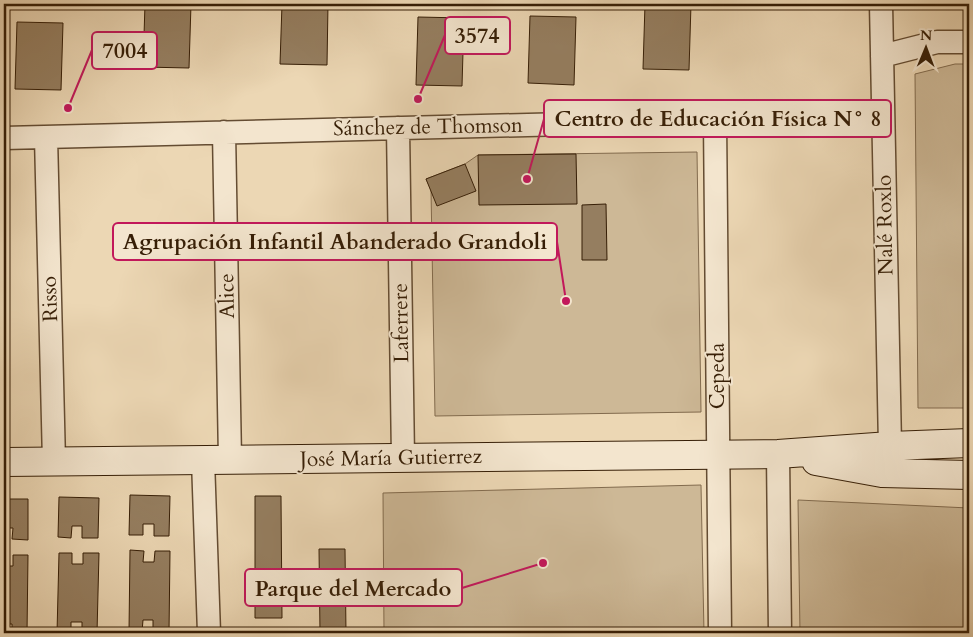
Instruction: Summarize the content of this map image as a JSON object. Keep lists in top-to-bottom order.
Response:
{
  "streets": {
    "street": [
      "Sánchez de Thomson",
      "Nalé Roxlo",
      "Alice",
      "Risso",
      "Laferrere",
      "Cepeda",
      "José María Gutierrez"
    ]
  },
  "crossings": [
    ["Sánchez de Thomson", "Nalé Roxlo"],
    ["Sánchez de Thomson", "Alice"],
    ["Sánchez de Thomson", "Risso"],
    ["Sánchez de Thomson", "Laferrere"],
    ["Sánchez de Thomson", "Cepeda"],
    ["Nalé Roxlo", "José María Gutierrez"],
    ["Alice", "José María Gutierrez"],
    ["Risso", "José María Gutierrez"],
    ["Laferrere", "José María Gutierrez"],
    ["Cepeda", "José María Gutierrez"]
  ],
  "places": [
    "3574",
    "7004",
    "Centro de Educación Física N° 8",
    "Agrupación Infantil Abanderado Grandoli",
    "Parque del Mercado"
  ],
  "north": "top"
}
